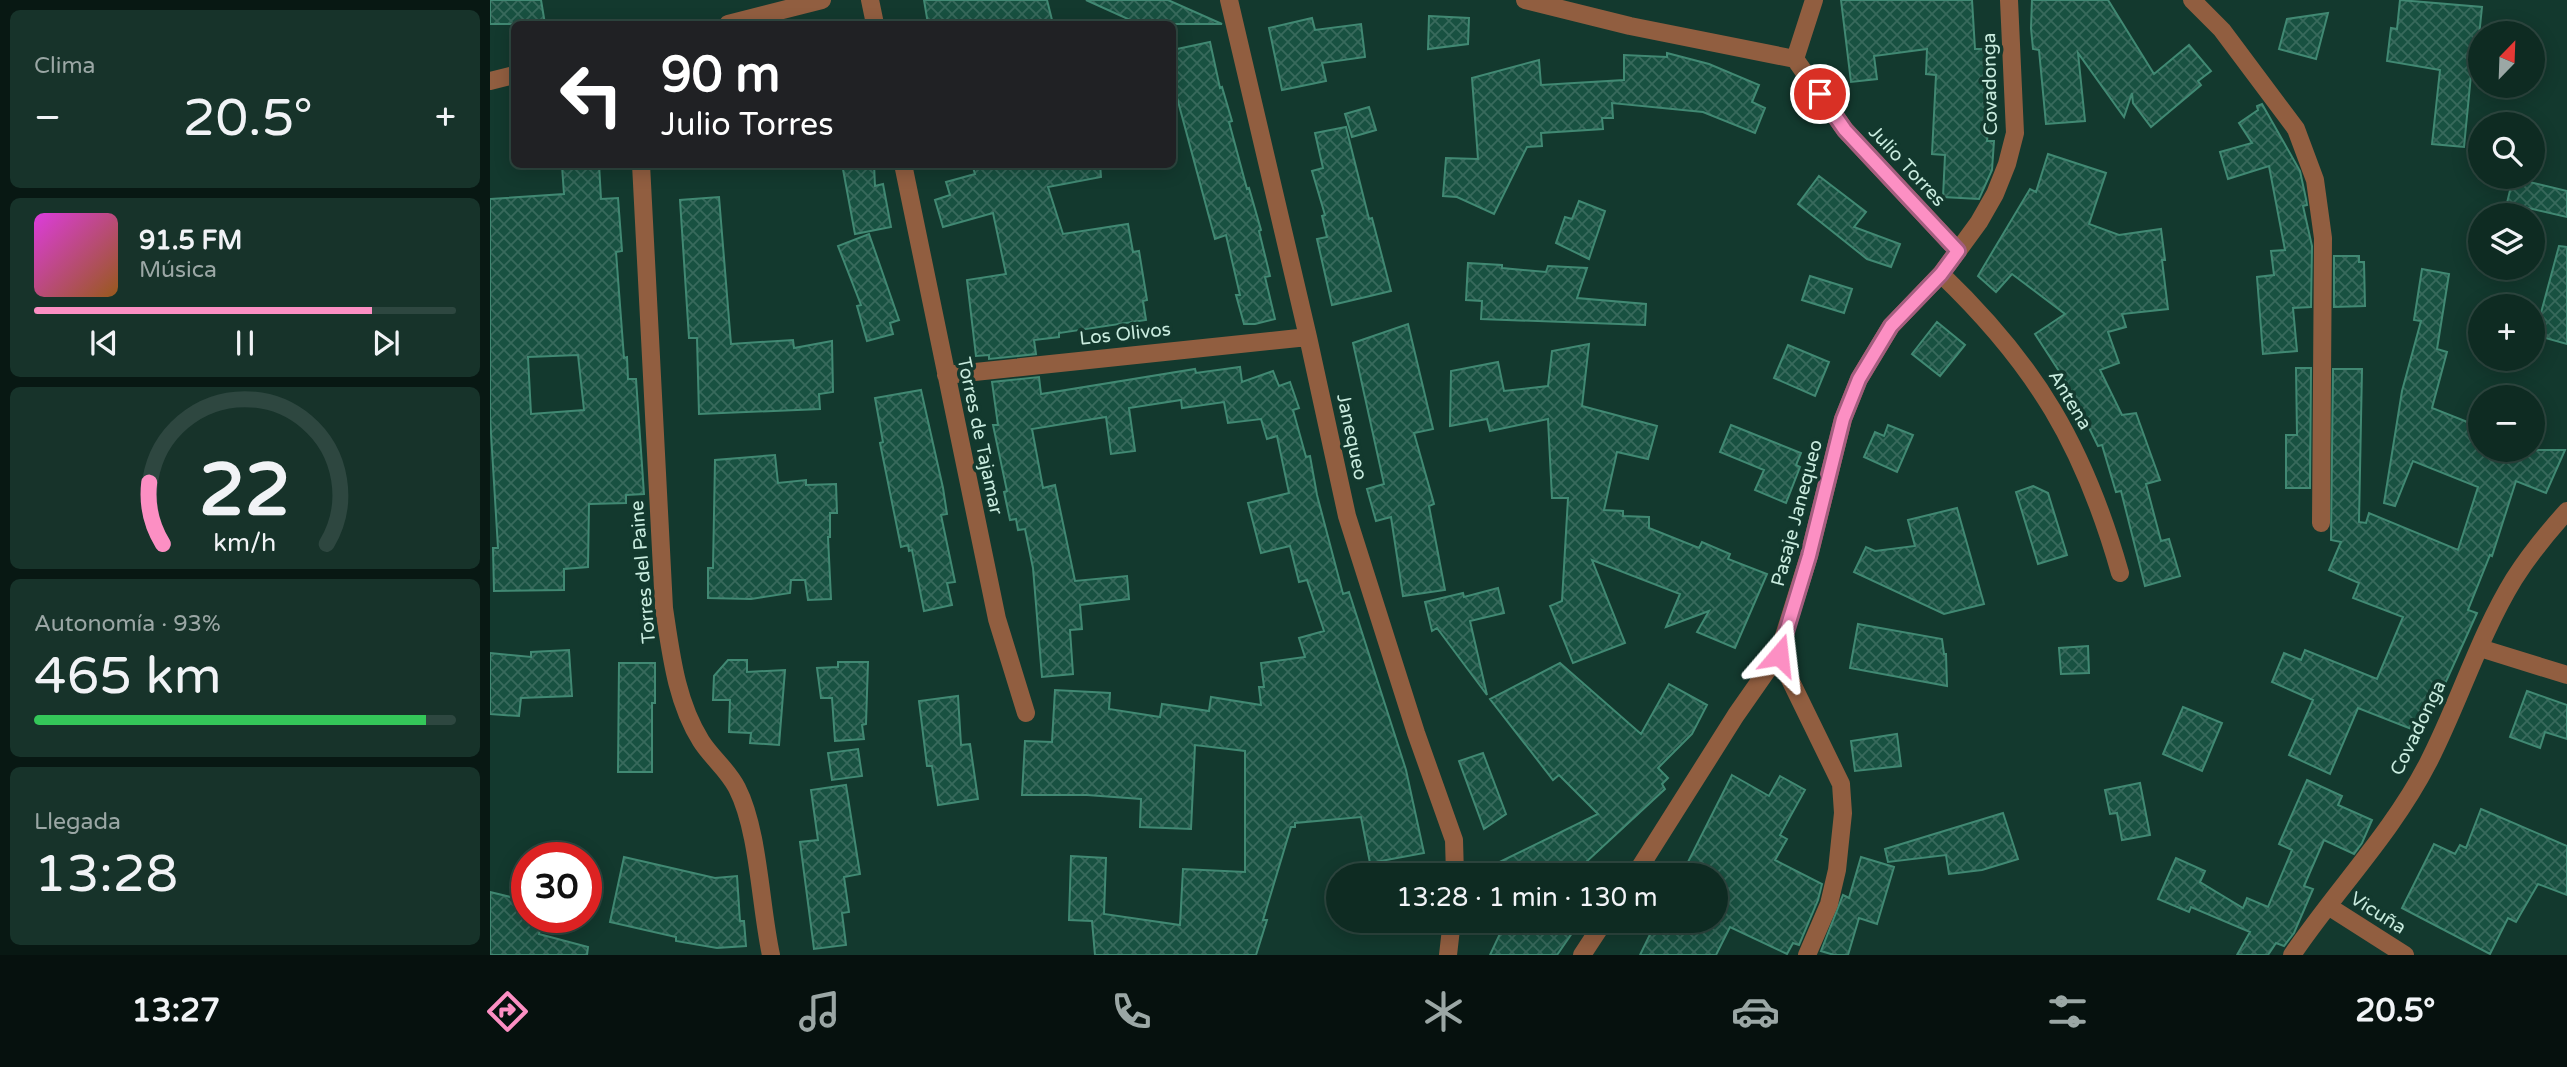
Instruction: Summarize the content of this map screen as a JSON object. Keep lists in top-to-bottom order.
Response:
{
  "streets": {
    "street": [
      "Covadonga",
      "Julio Torres",
      "Los Olivos",
      "Antena",
      "Torres de Tajamar",
      "Janequeo",
      "Pasaje Janequeo",
      "Torres del Paine",
      "Vicuña"
    ]
  },
  "crossings": [
    ["Covadonga", "Julio Torres"],
    ["Covadonga", "Antena"],
    ["Covadonga", "Pasaje Janequeo"],
    ["Covadonga", "Vicuña"],
    ["Los Olivos", "Torres de Tajamar"],
    ["Los Olivos", "Janequeo"],
    ["Antena", "Pasaje Janequeo"]
  ],
  "north": "top right",
  "page": {
    "tile": [
      "Clima",
      ["Autonomía · 93%", "465 km"],
      ["Llegada", "13:28"]
    ],
    "map_buttons": ["+", "−"],
    "turn": ["90 m", "Julio Torres"],
    "heat": ["−", "20.5°", "+"],
    "song": ["91.5 FM", "Música"],
    "limit": "30",
    "trip": "13:28 · 1 min · 130 m",
    "tabs": ["13:27", "20.5°"],
    "gauge": ["22", "km/h"]
  }
}
